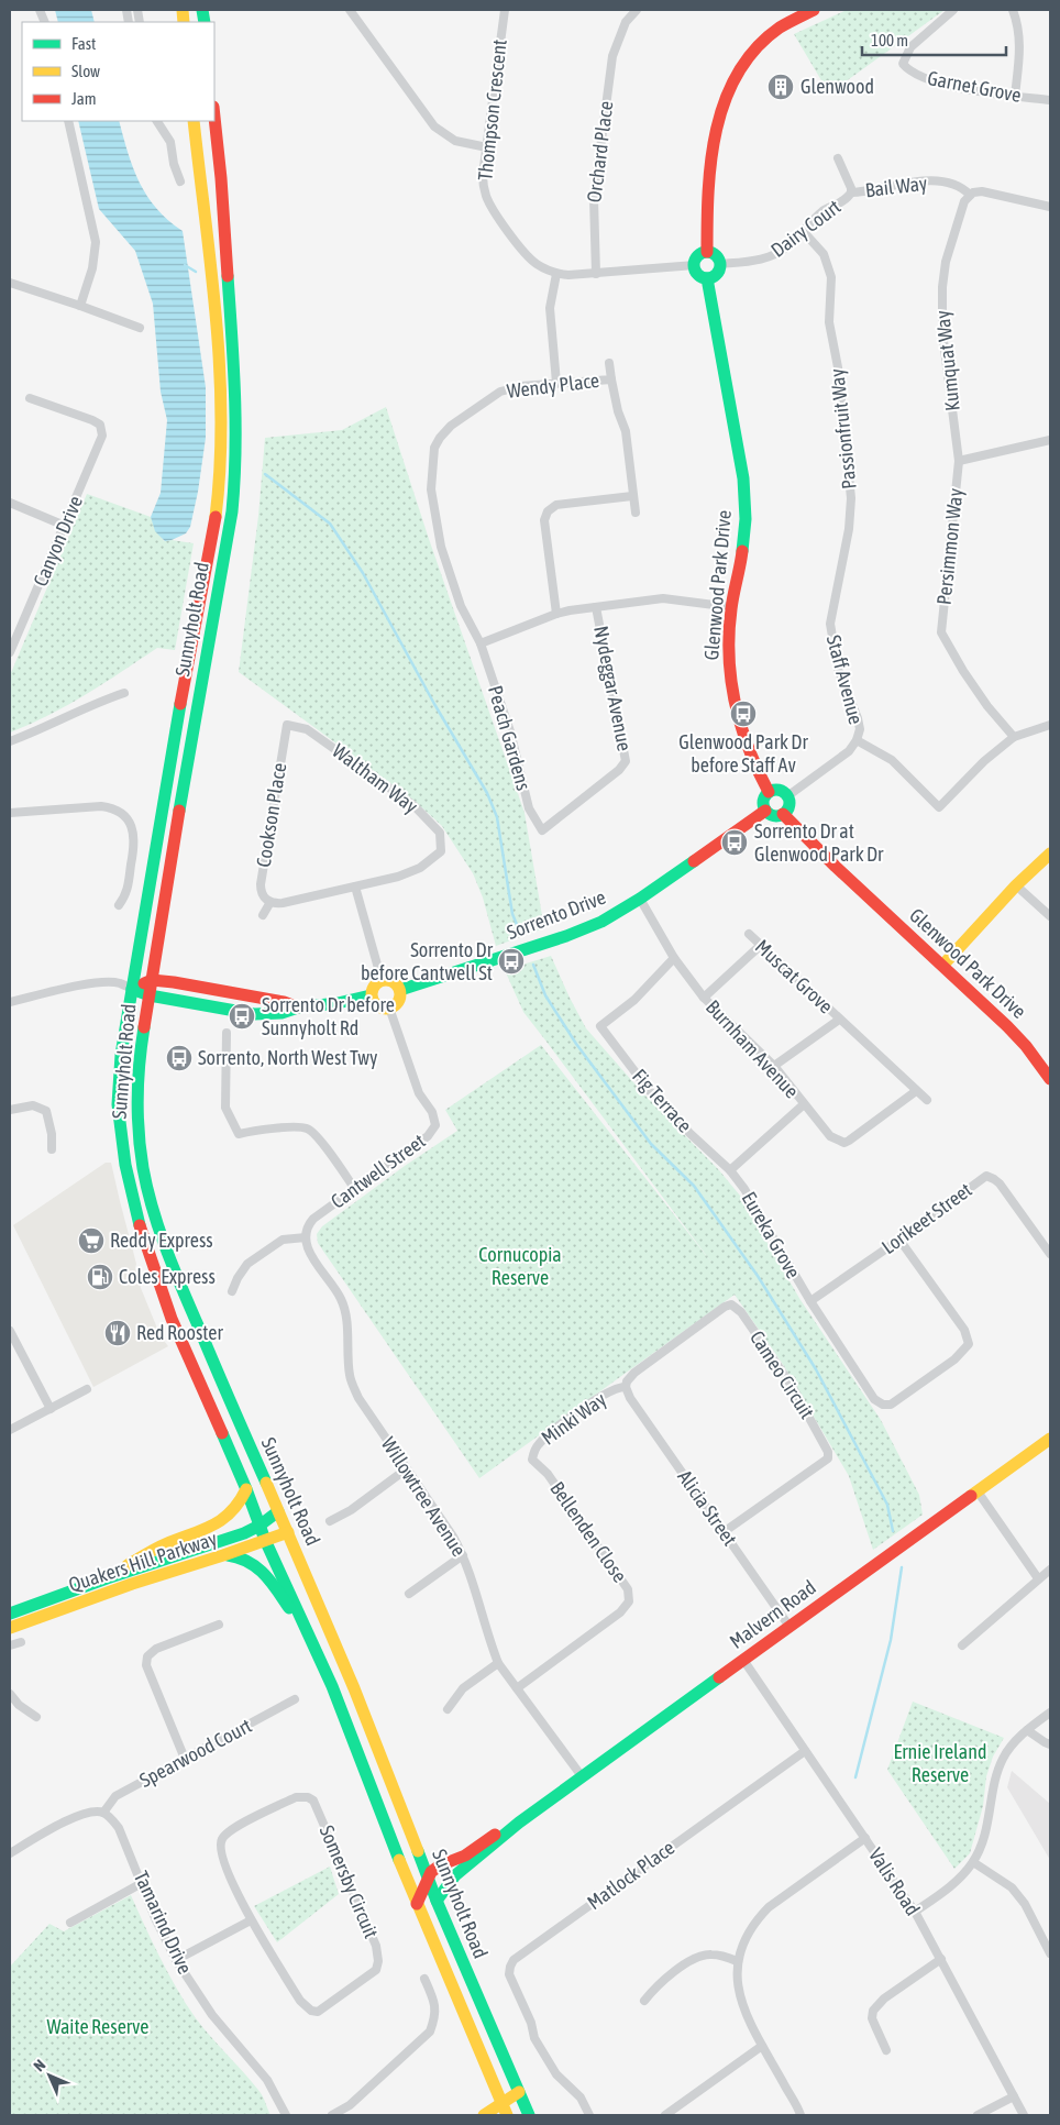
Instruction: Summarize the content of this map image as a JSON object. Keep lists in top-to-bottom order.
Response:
{
  "streets": {
    "main road": [
      "Glenwood Park Drive",
      "Sunnyholt Road",
      "Sorrento Drive",
      "Quakers Hill Parkway",
      "Malvern Road"
    ],
    "street": [
      "Garnet Grove",
      "Thompson Crescent",
      "Orchard Place",
      "Bail Way",
      "Dairy Court",
      "Kumquat Way",
      "Wendy Place",
      "Passionfruit Way",
      "Canyon Drive",
      "Persimmon Way",
      "Staff Avenue",
      "Nydeggar Avenue",
      "Peach Gardens",
      "Waltham Way",
      "Cookson Place",
      "Muscat Grove",
      "Burnham Avenue",
      "Fig Terrace",
      "Cantwell Street",
      "Lorikeet Street",
      "Eureka Grove",
      "Cameo Circuit",
      "Minki Way",
      "Willowtree Avenue",
      "Alicia Street",
      "Bellenden Close",
      "Spearwood Court",
      "Matlock Place",
      "Somersby Circuit",
      "Valis Road",
      "Tamarind Drive"
    ]
  },
  "crossings": [
    ["Thompson Crescent", "Orchard Place"],
    ["Thompson Crescent", "Dairy Court"],
    ["Thompson Crescent", "Glenwood Park Drive"],
    ["Bail Way", "Dairy Court"],
    ["Bail Way", "Kumquat Way"],
    ["Dairy Court", "Passionfruit Way"],
    ["Dairy Court", "Glenwood Park Drive"],
    ["Kumquat Way", "Persimmon Way"],
    ["Wendy Place", "Peach Gardens"],
    ["Passionfruit Way", "Staff Avenue"],
    ["Glenwood Park Drive", "Staff Avenue"],
    ["Glenwood Park Drive", "Sorrento Drive"],
    ["Sunnyholt Road", "Quakers Hill Parkway"],
    ["Sunnyholt Road", "Malvern Road"],
    ["Staff Avenue", "Sorrento Drive"],
    ["Nydeggar Avenue", "Peach Gardens"],
    ["Waltham Way", "Cookson Place"],
    ["Sorrento Drive", "Burnham Avenue"],
    ["Sorrento Drive", "Cantwell Street"],
    ["Muscat Grove", "Burnham Avenue"],
    ["Burnham Avenue", "Fig Terrace"],
    ["Fig Terrace", "Eureka Grove"],
    ["Cantwell Street", "Willowtree Avenue"],
    ["Lorikeet Street", "Eureka Grove"],
    ["Cameo Circuit", "Minki Way"],
    ["Cameo Circuit", "Alicia Street"],
    ["Minki Way", "Alicia Street"],
    ["Minki Way", "Bellenden Close"],
    ["Willowtree Avenue", "Bellenden Close"],
    ["Willowtree Avenue", "Malvern Road"],
    ["Alicia Street", "Malvern Road"],
    ["Malvern Road", "Valis Road"],
    ["Spearwood Court", "Tamarind Drive"],
    ["Matlock Place", "Valis Road"]
  ],
  "parks": ["Cornucopia Reserve", "Ernie Ireland Reserve", "Waite Reserve"],
  "places": {
    "building": ["Glenwood"],
    "bus stop": [
      "Glenwood Park Dr before Staff Av",
      "Sorrento Dr at Glenwood Park Dr",
      "Sorrento Dr before Cantwell St",
      "Sorrento Dr before Sunnyholt Rd",
      "Sorrento, North West Twy"
    ],
    "supermarket": ["Reddy Express"],
    "fuel station": ["Coles Express"],
    "restaurant": ["Red Rooster"]
  },
  "legend": ["Fast", "Slow", "Jam"],
  "scale_bar": "100 m",
  "north": "top left"
}
